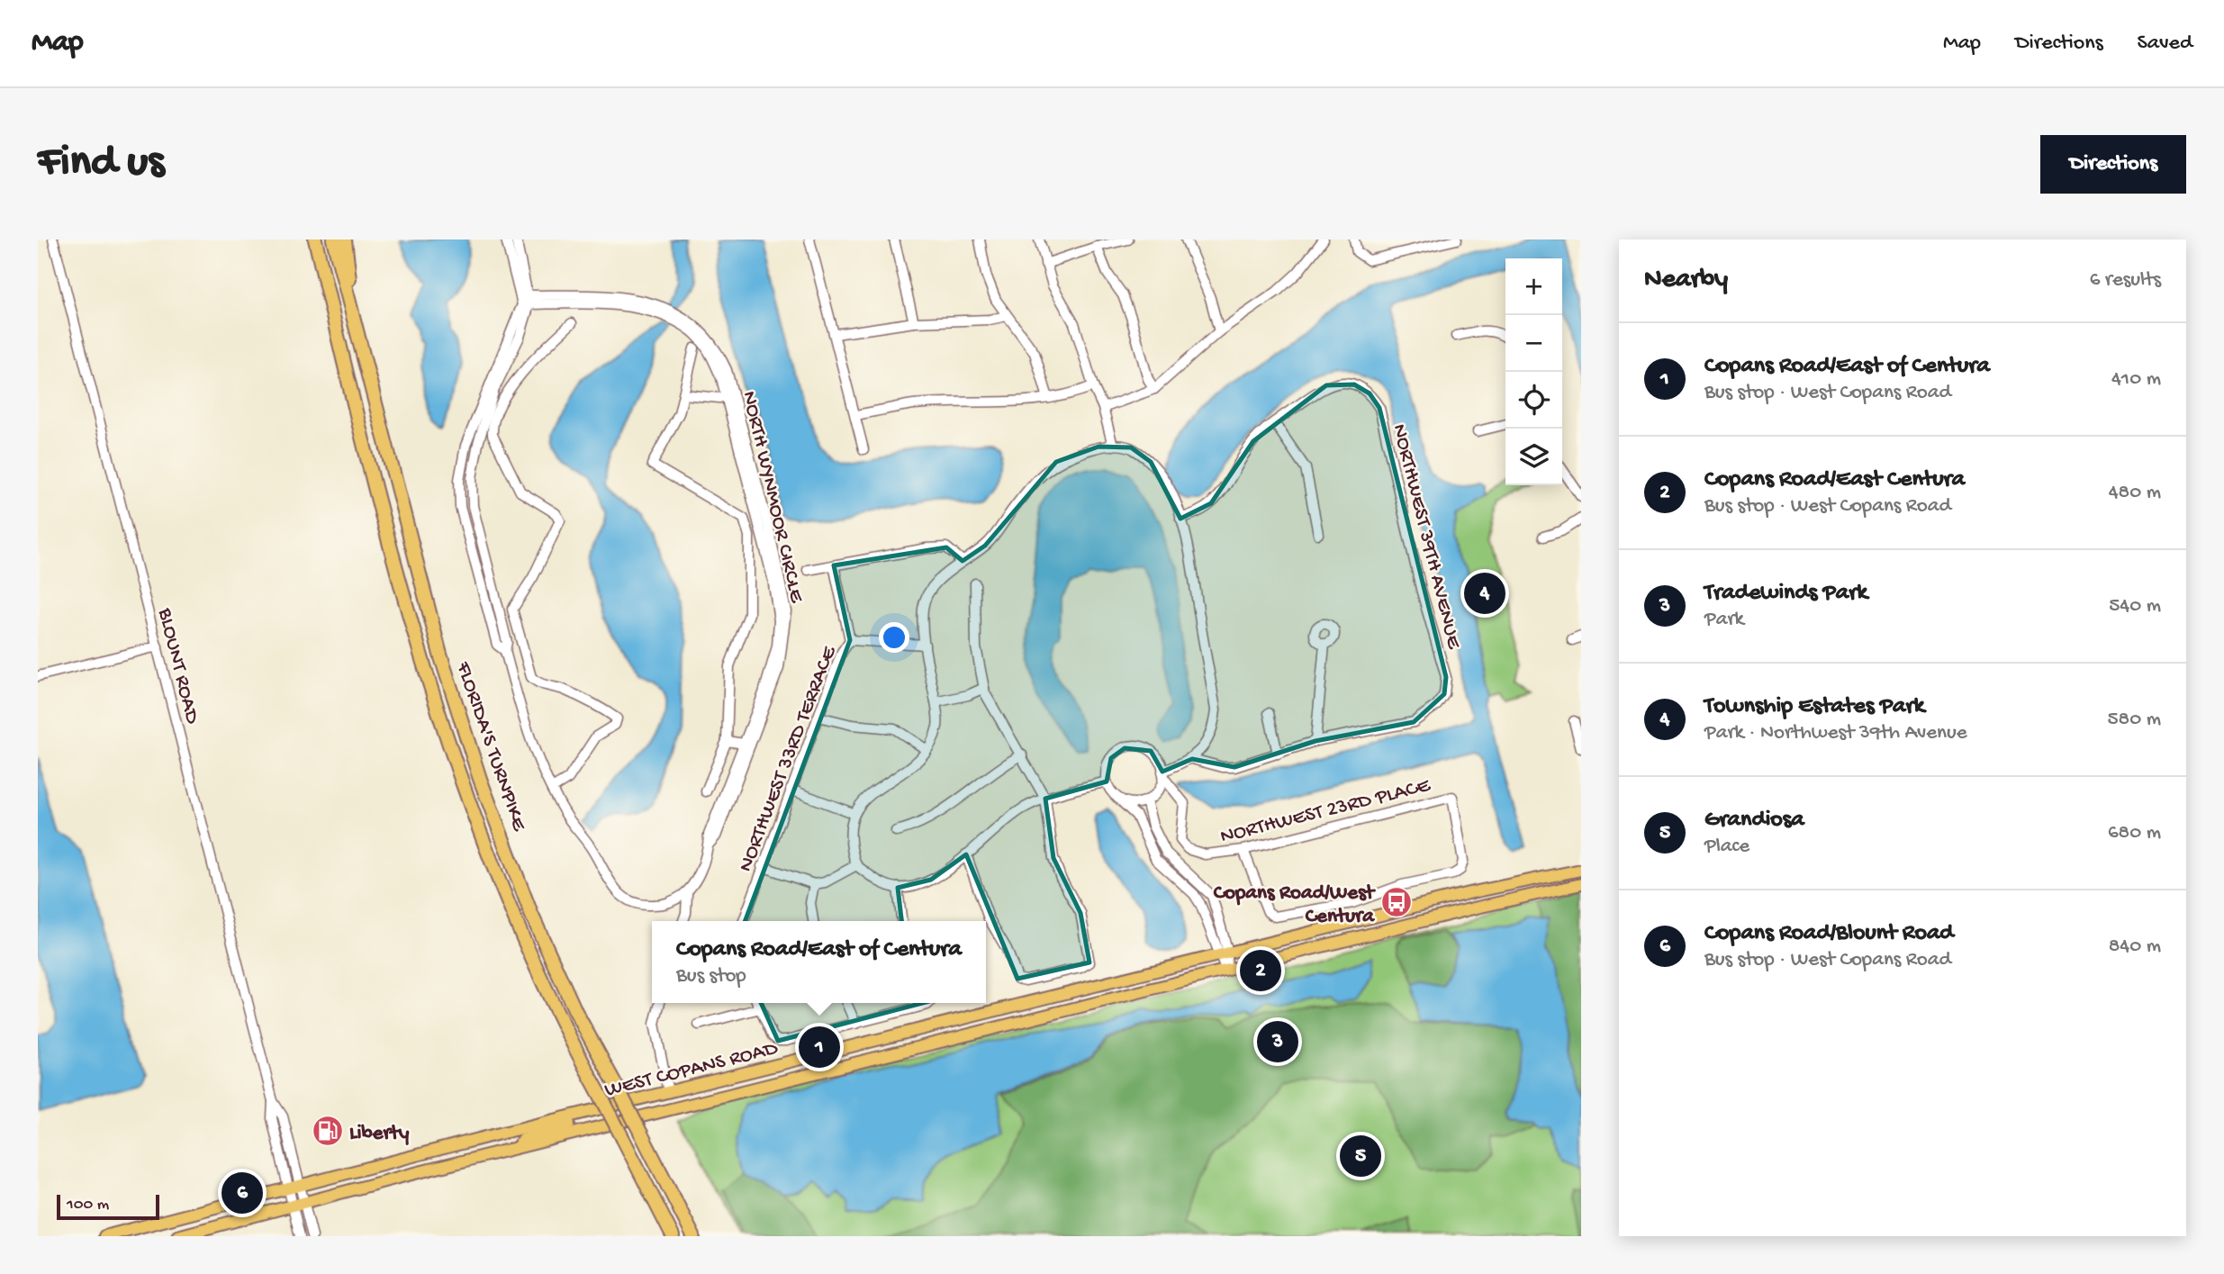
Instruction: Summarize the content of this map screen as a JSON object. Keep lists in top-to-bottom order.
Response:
{
  "streets": {
    "highway": ["FLORIDA'S TURNPIKE"],
    "main road": ["WEST COPANS ROAD"],
    "street": [
      "NORTH WYNMOOR CIRCLE",
      "NORTHWEST 39TH AVENUE",
      "BLOUNT ROAD",
      "NORTHWEST 33RD TERRACE",
      "NORTHWEST 23RD PLACE"
    ]
  },
  "crossings": [
    ["BLOUNT ROAD", "WEST COPANS ROAD"]
  ],
  "places": {
    "bus stop": ["Copans Road/West Centura"],
    "fuel station": ["Liberty"]
  },
  "scale_bar": "100 m",
  "page": {
    "header": "Map",
    "nav": ["Map", "Directions", "Saved"],
    "buttons": "Directions",
    "title": "Find us",
    "heading": ["Nearby", "6 results"],
    "map_buttons": ["+", "−"],
    "list": [
      {
        "mark": "1",
        "name": "Copans Road/East of Centura",
        "note": "Bus stop · West Copans Road",
        "value": "410 m"
      },
      {
        "mark": "2",
        "name": "Copans Road/East Centura",
        "note": "Bus stop · West Copans Road",
        "value": "480 m"
      },
      {
        "mark": "3",
        "name": "Tradewinds Park",
        "note": "Park",
        "value": "540 m"
      },
      {
        "mark": "4",
        "name": "Township Estates Park",
        "note": "Park · Northwest 39th Avenue",
        "value": "580 m"
      },
      {
        "mark": "5",
        "name": "Grandiosa",
        "note": "Place",
        "value": "680 m"
      },
      {
        "mark": "6",
        "name": "Copans Road/Blount Road",
        "note": "Bus stop · West Copans Road",
        "value": "840 m"
      }
    ],
    "pins": [
      "4",
      "2",
      "3",
      "1",
      "5",
      "6"
    ],
    "popup": ["Copans Road/East of Centura", "Bus stop"],
    "scale": "100 m"
  }
}
